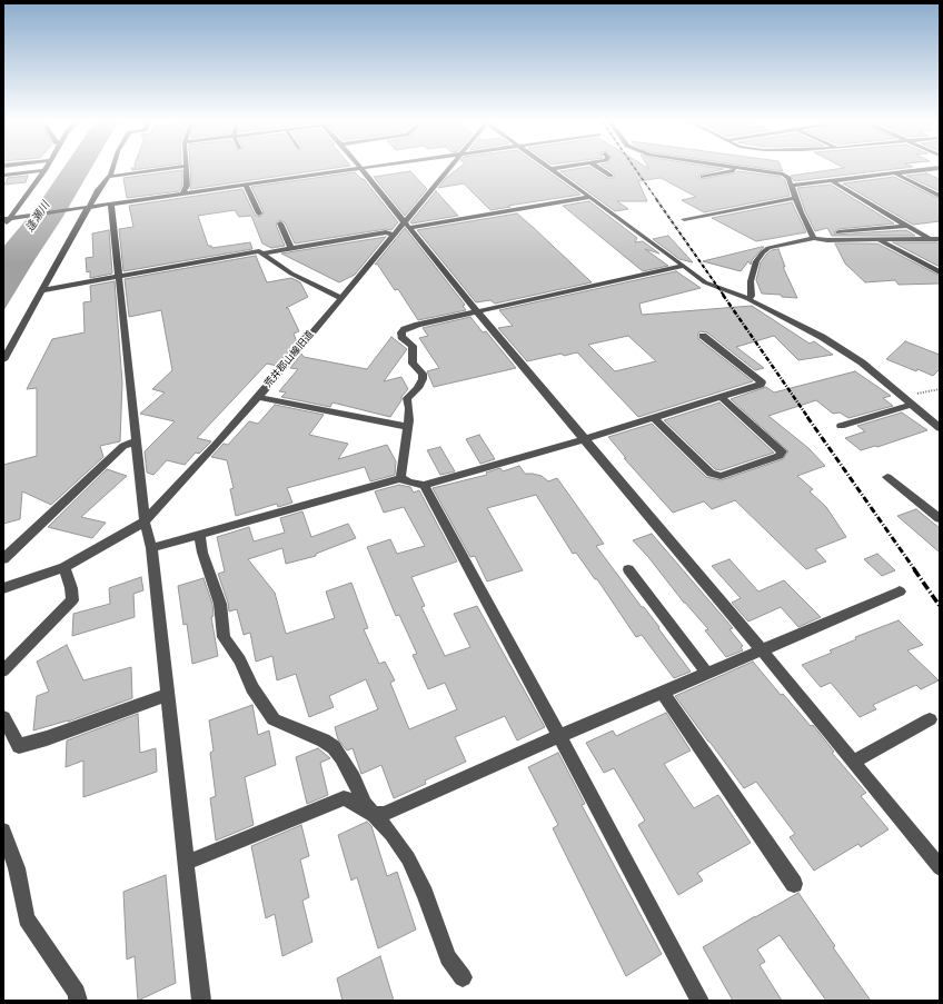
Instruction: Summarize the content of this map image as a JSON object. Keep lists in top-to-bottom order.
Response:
{
  "streets": {
    "street": ["荒井郡山線旧道"]
  },
  "water": ["逢瀬川"]
}
